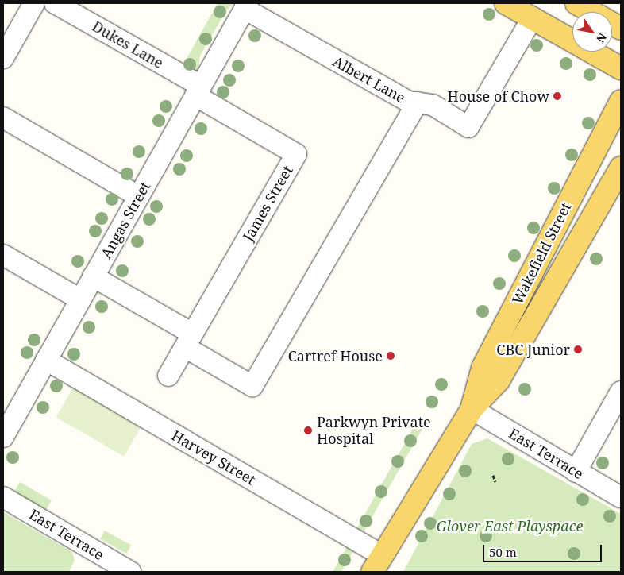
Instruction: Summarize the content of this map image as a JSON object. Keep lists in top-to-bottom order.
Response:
{
  "streets": {
    "main road": ["Wakefield Street"],
    "street": [
      "Dukes Lane",
      "Albert Lane",
      "James Street",
      "Angas Street",
      "East Terrace",
      "Harvey Street"
    ]
  },
  "crossings": [
    ["Dukes Lane", "James Street"],
    ["Dukes Lane", "Angas Street"],
    ["Albert Lane", "Angas Street"],
    ["James Street", "Angas Street"],
    ["Angas Street", "Harvey Street"],
    ["Wakefield Street", "East Terrace"],
    ["Wakefield Street", "Harvey Street"]
  ],
  "parks": ["Glover East Playspace"],
  "places": [
    "House of Chow",
    "CBC Junior",
    "Cartref House",
    "Parkwyn Private Hospital"
  ],
  "scale_bar": "50 m",
  "north": "bottom right"
}
